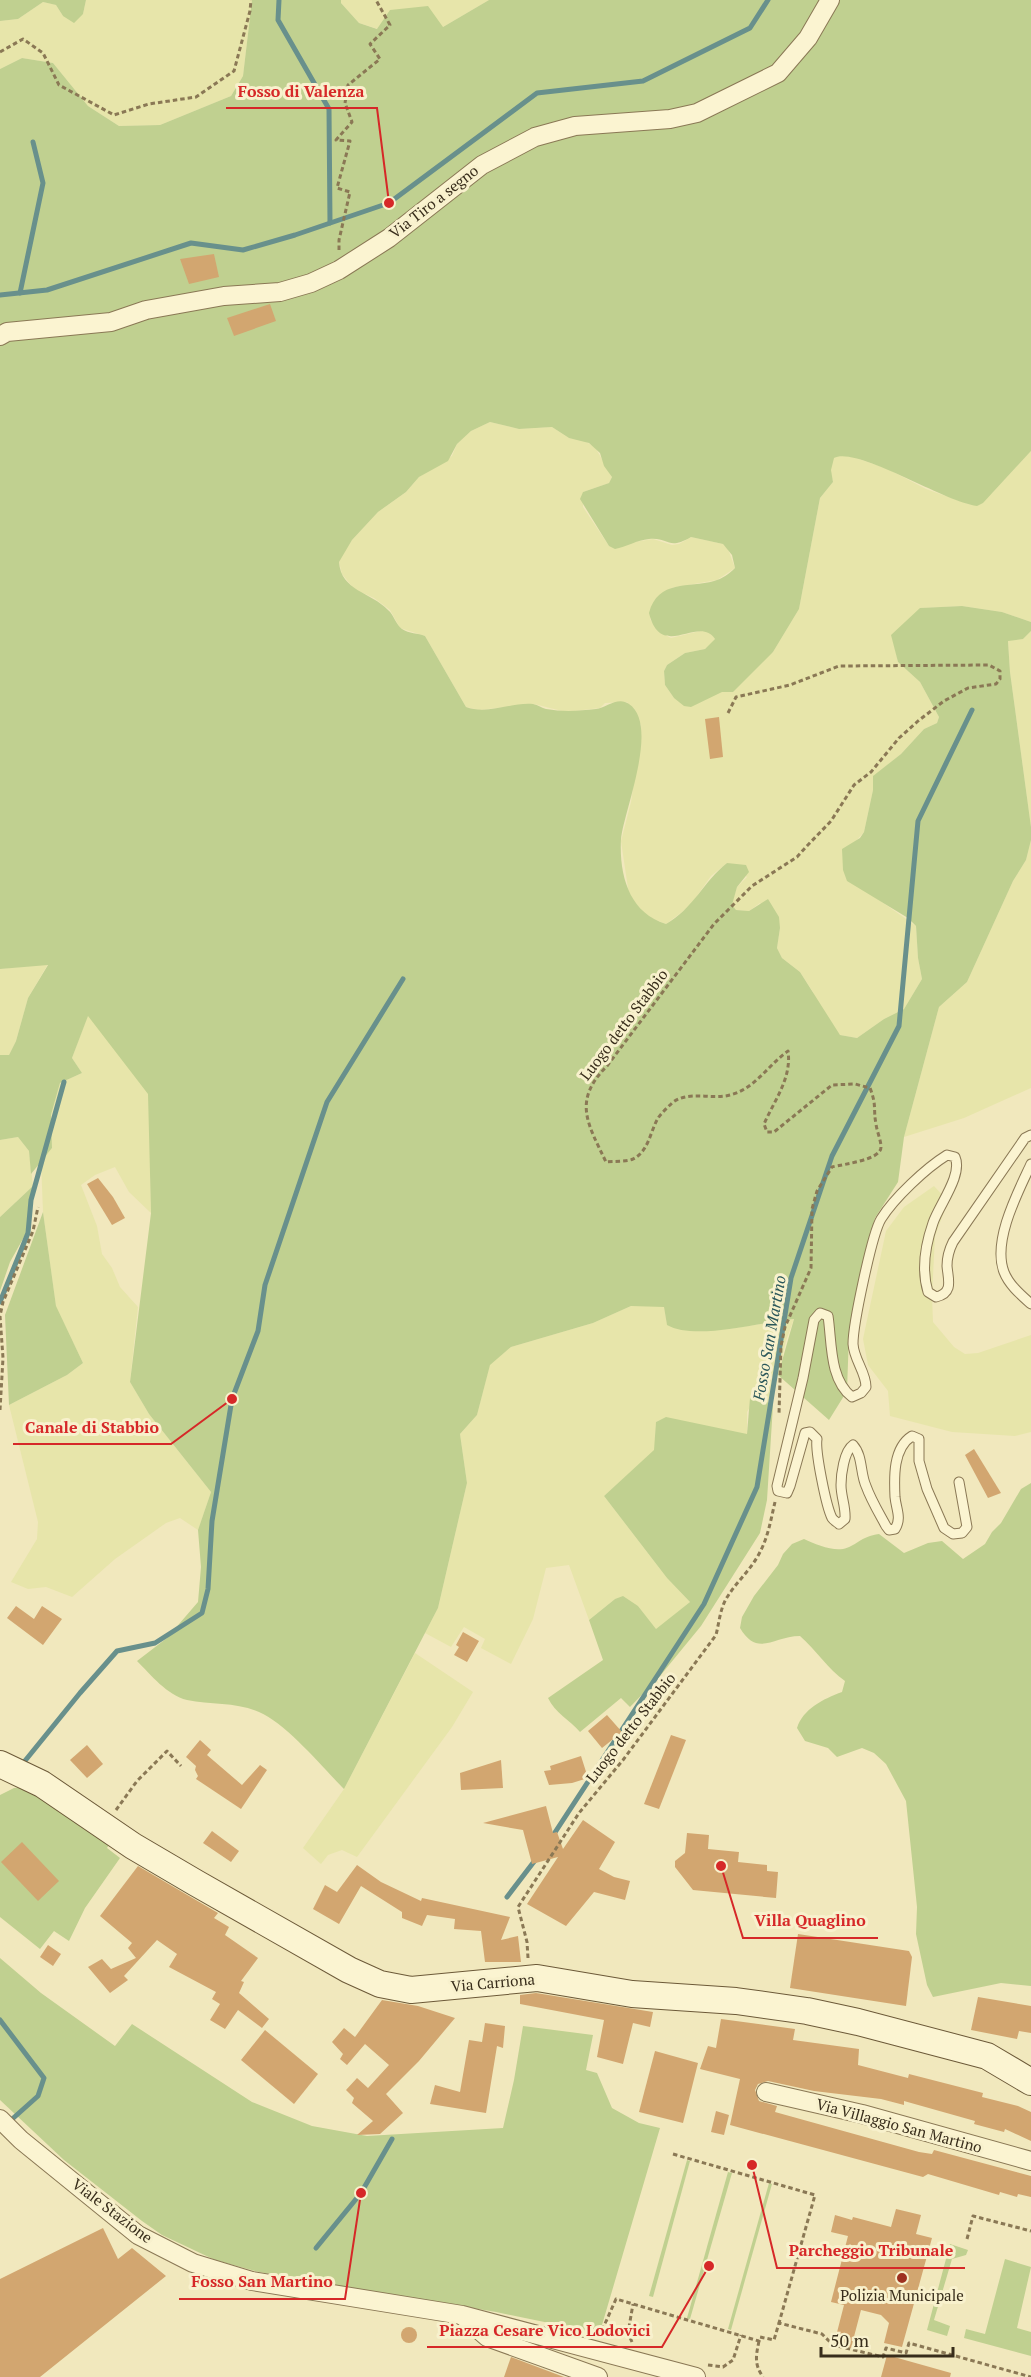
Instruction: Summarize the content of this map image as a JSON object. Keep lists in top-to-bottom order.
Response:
{
  "streets": {
    "main road": ["Via Carriona"],
    "street": ["Via Tiro a segno", "Via Villaggio San Martino", "Viale Stazione"],
    "path": ["Luogo detto Stabbio"]
  },
  "crossings": [
    ["Luogo detto Stabbio", "Via Carriona"]
  ],
  "water": ["Fosso San Martino"],
  "places": [
    "Fosso di Valenza",
    "Canale di Stabbio",
    "Villa Quaglino",
    "Parcheggio Tribunale",
    "Fosso San Martino",
    "Piazza Cesare Vico Lodovici",
    "Polizia Municipale"
  ],
  "scale_bar": "50 m"
}
